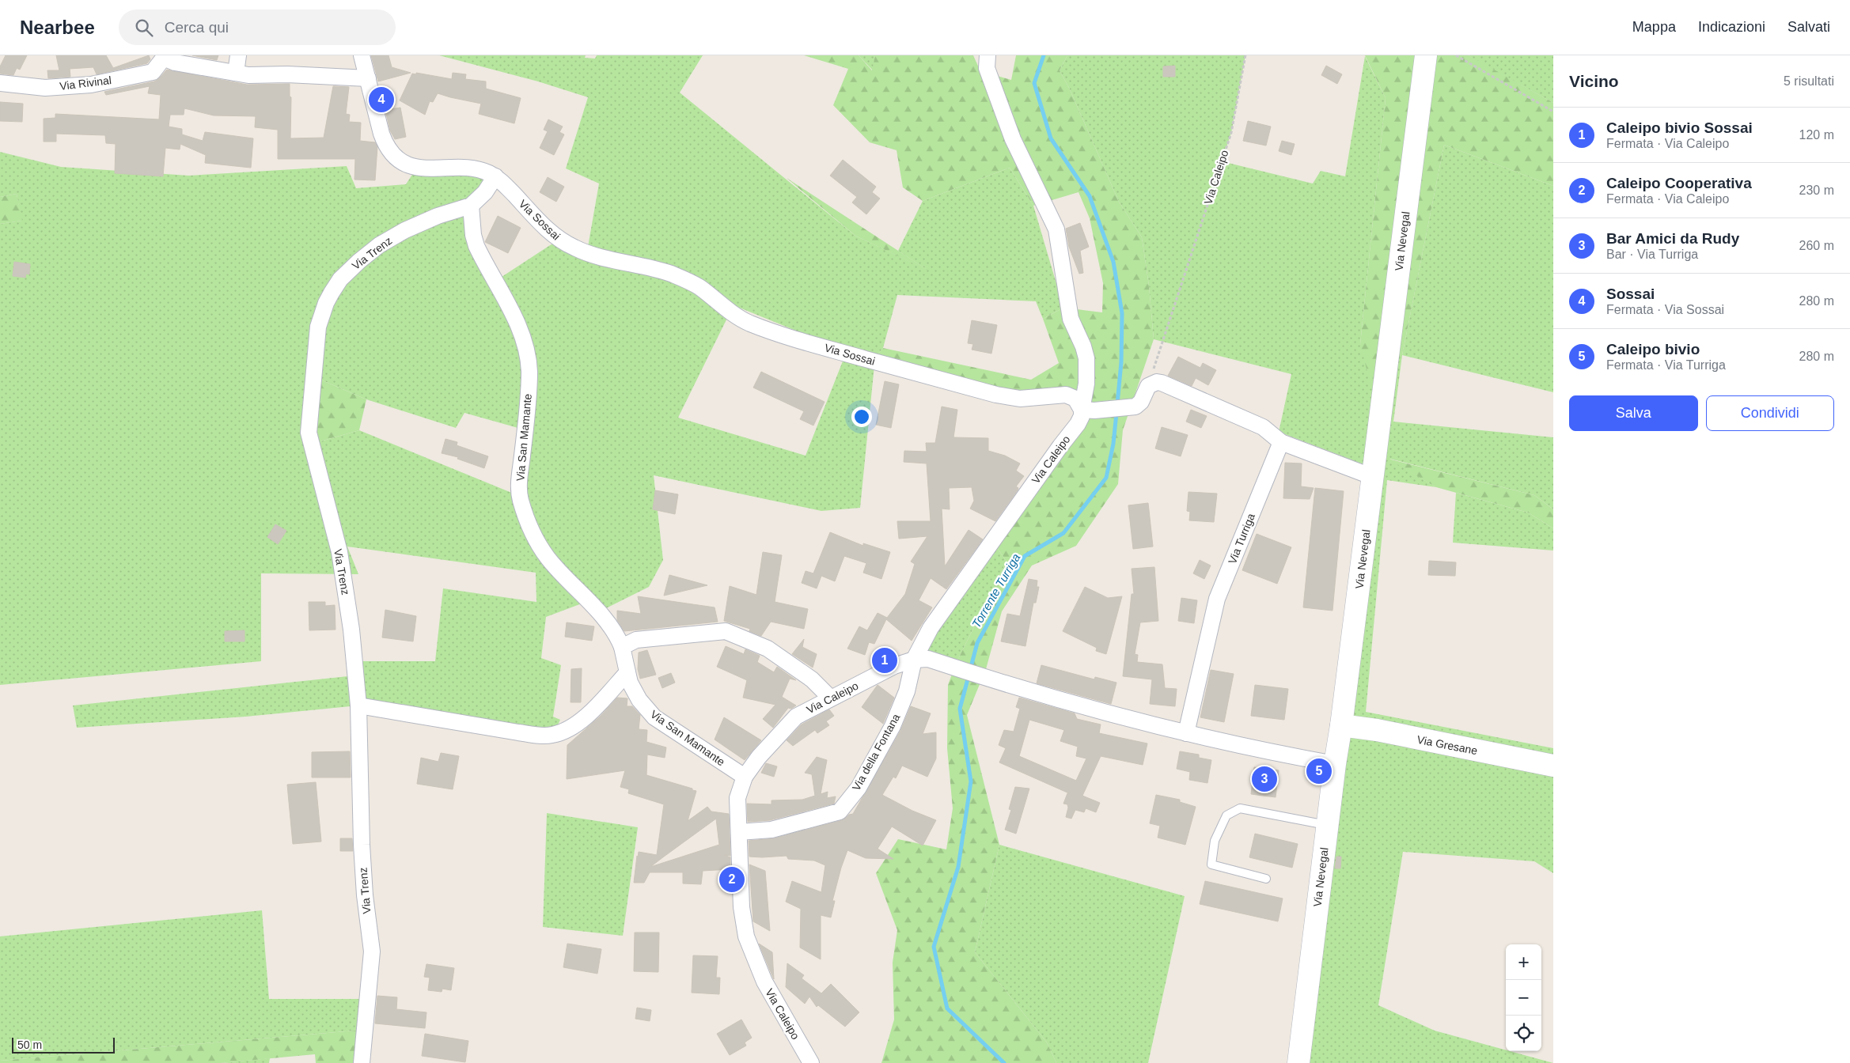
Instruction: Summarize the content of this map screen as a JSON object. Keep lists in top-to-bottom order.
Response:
{
  "streets": {
    "main road": ["Via Nevegal", "Via Gresane"],
    "street": [
      "Via Rivinal",
      "Via Caleipo",
      "Via Sossai",
      "Via Trenz",
      "Via San Mamante",
      "Via Turriga",
      "Via della Fontana"
    ]
  },
  "crossings": [
    ["Via Rivinal", "Via Sossai"],
    ["Via Caleipo", "Via Sossai"],
    ["Via Caleipo", "Via San Mamante"],
    ["Via Caleipo", "Via della Fontana"],
    ["Via Sossai", "Via Trenz"],
    ["Via Nevegal", "Via Gresane"],
    ["Via Trenz", "Via San Mamante"]
  ],
  "water": ["Torrente Turriga"],
  "scale_bar": "50 m",
  "page": {
    "header": "Nearbee",
    "search": "Cerca qui",
    "nav": ["Mappa", "Indicazioni", "Salvati"],
    "heading": ["Vicino", "5 risultati"],
    "pins": [
      "4",
      "1",
      "5",
      "3",
      "2"
    ],
    "list": [
      {
        "mark": "1",
        "name": "Caleipo bivio Sossai",
        "note": "Fermata · Via Caleipo",
        "value": "120 m"
      },
      {
        "mark": "2",
        "name": "Caleipo Cooperativa",
        "note": "Fermata · Via Caleipo",
        "value": "230 m"
      },
      {
        "mark": "3",
        "name": "Bar Amici da Rudy",
        "note": "Bar · Via Turriga",
        "value": "260 m"
      },
      {
        "mark": "4",
        "name": "Sossai",
        "note": "Fermata · Via Sossai",
        "value": "280 m"
      },
      {
        "mark": "5",
        "name": "Caleipo bivio",
        "note": "Fermata · Via Turriga",
        "value": "280 m"
      }
    ],
    "buttons": ["Salva", "Condividi"],
    "map_buttons": ["+", "−"],
    "scale": "50 m"
  }
}
